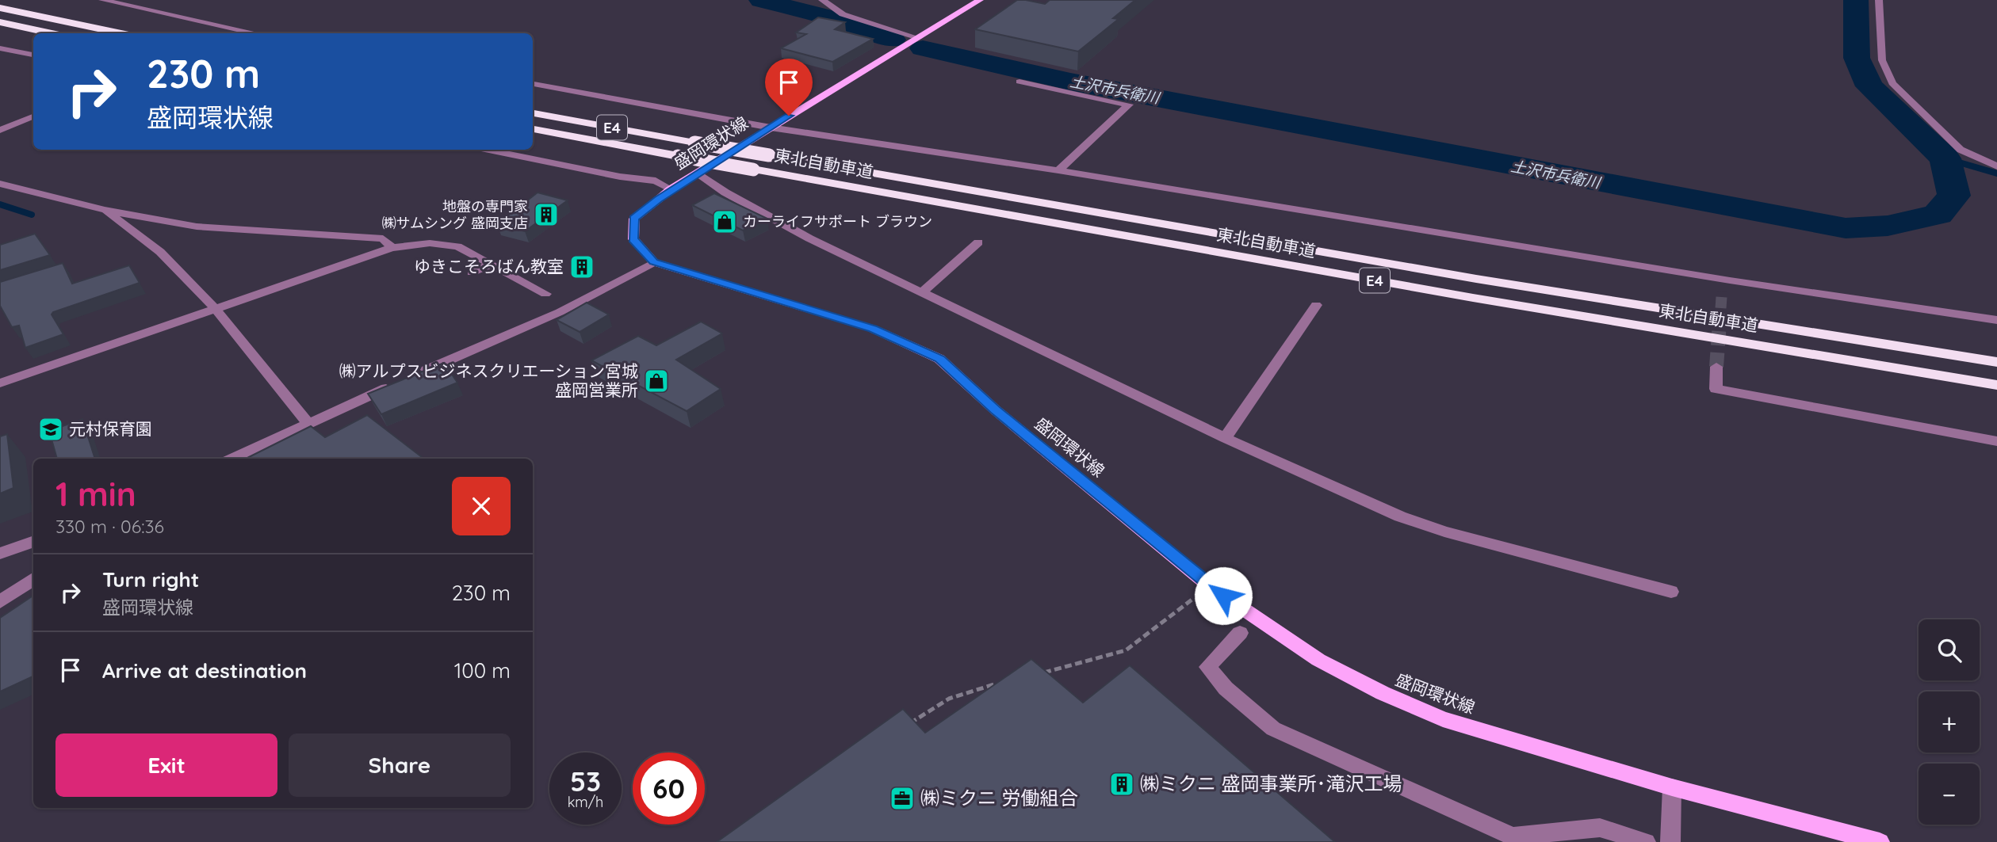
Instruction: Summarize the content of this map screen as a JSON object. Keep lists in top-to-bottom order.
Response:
{
  "streets": {
    "highway": ["E4", "東北自動車道"],
    "main road": ["盛岡環状線"]
  },
  "water": ["土沢市兵衛川"],
  "places": {
    "building": ["地盤の専門家 ㈱サムシング 盛岡支店", "ゆきこそろばん教室", "㈱ミクニ 盛岡事業所･滝沢工場"],
    "shop": ["カーライフサポート ブラウン", "㈱アルプスビジネスクリエーション宮城 盛岡営業所"],
    "school or university": ["元村保育園"],
    "office": ["㈱ミクニ 労働組合"]
  },
  "page": {
    "turn": ["230 m", "盛岡環状線"],
    "heading": ["1 min", "330 m · 06:36"],
    "list": [
      {
        "name": "Turn right",
        "note": "盛岡環状線",
        "value": "230 m"
      },
      {
        "name": "Arrive at destination",
        "value": "100 m"
      }
    ],
    "map_buttons": ["+", "−"],
    "buttons": ["Exit", "Share"],
    "speed": "53 km/h",
    "limit": "60"
  }
}
